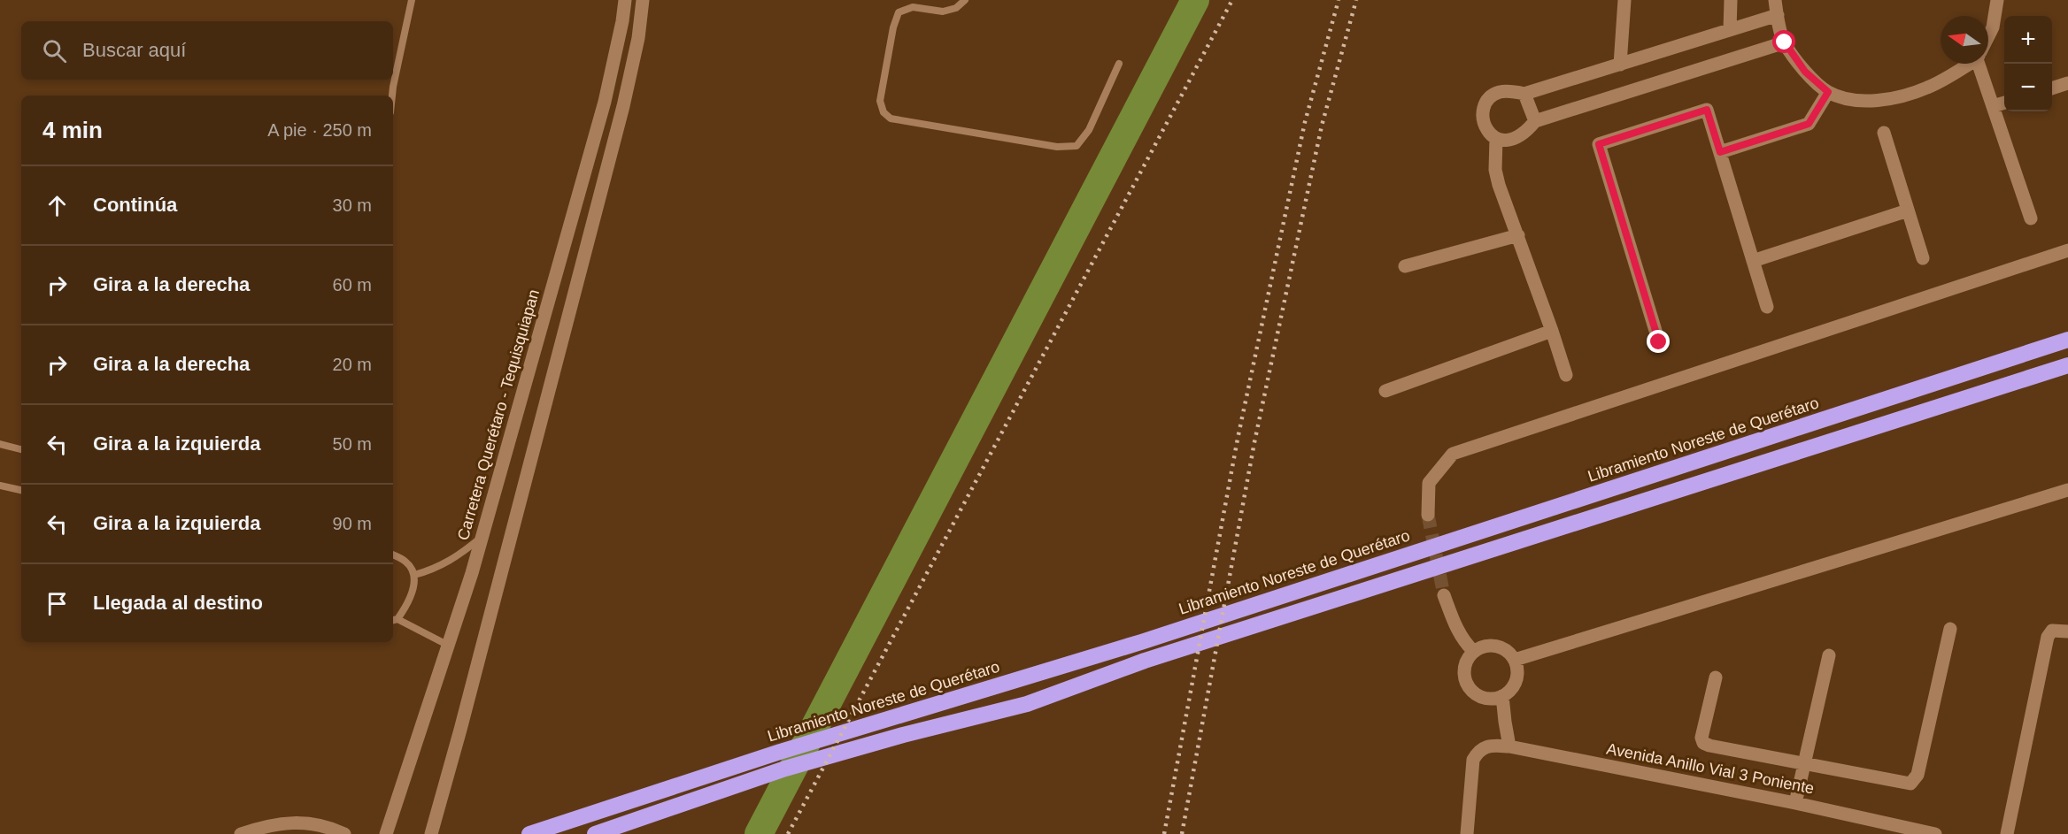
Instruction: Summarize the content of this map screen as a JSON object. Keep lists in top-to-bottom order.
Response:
{
  "streets": {
    "highway": ["Libramiento Noreste de Querétaro"],
    "street": ["Carretera Querétaro - Tequisquiapan", "Avenida Anillo Vial 3 Poniente"]
  },
  "north": "left",
  "page": {
    "map_buttons": ["+", "−"],
    "search": "Buscar aquí",
    "heading": ["4 min", "A pie · 250 m"],
    "list": [
      ["Continúa", "30 m"],
      ["Gira a la derecha", "60 m"],
      ["Gira a la derecha", "20 m"],
      ["Gira a la izquierda", "50 m"],
      ["Gira a la izquierda", "90 m"],
      "Llegada al destino"
    ]
  }
}
